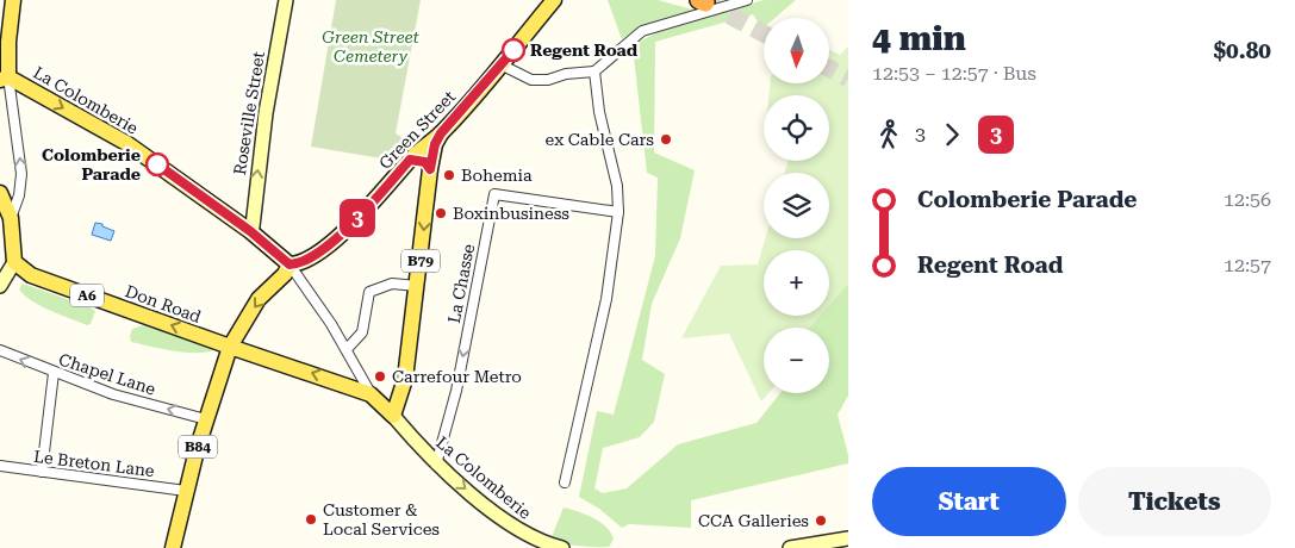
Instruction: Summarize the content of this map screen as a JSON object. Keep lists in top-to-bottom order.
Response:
{
  "streets": {
    "main road": [
      "La Colomberie",
      "Roseville Street",
      "Green Street",
      "B79",
      "A6",
      "Don Road",
      "B84"
    ],
    "street": ["La Chasse", "Chapel Lane", "Le Breton Lane"]
  },
  "crossings": [
    ["La Colomberie", "Roseville Street"],
    ["La Colomberie", "Green Street"],
    ["La Colomberie", "B79"],
    ["La Colomberie", "La Chasse"],
    ["La Colomberie", "Don Road"],
    ["Green Street", "B79"],
    ["Don Road", "B84"],
    ["Chapel Lane", "B84"],
    ["B84", "Le Breton Lane"]
  ],
  "one_way": [
    "La Colomberie",
    "Roseville Street",
    "Don Road",
    "Chapel Lane"
  ],
  "parks": ["Green Street Cemetery"],
  "places": [
    "Regent Road",
    "ex Cable Cars",
    "Colomberie Parade",
    "Bohemia",
    "Boxinbusiness",
    "Carrefour Metro",
    "Customer & Local Services",
    "CCA Galleries"
  ],
  "lines": ["bus line 3"],
  "north": "bottom",
  "page": {
    "on_map": "3",
    "heading": ["4 min", "12:53 – 12:57 · Bus", "$0.80"],
    "map_buttons": ["+", "−"],
    "legs": ["3", "3"],
    "list": [
      {
        "name": "Colomberie Parade",
        "value": "12:56"
      },
      {
        "name": "Regent Road",
        "value": "12:57"
      }
    ],
    "buttons": ["Start", "Tickets"]
  }
}
